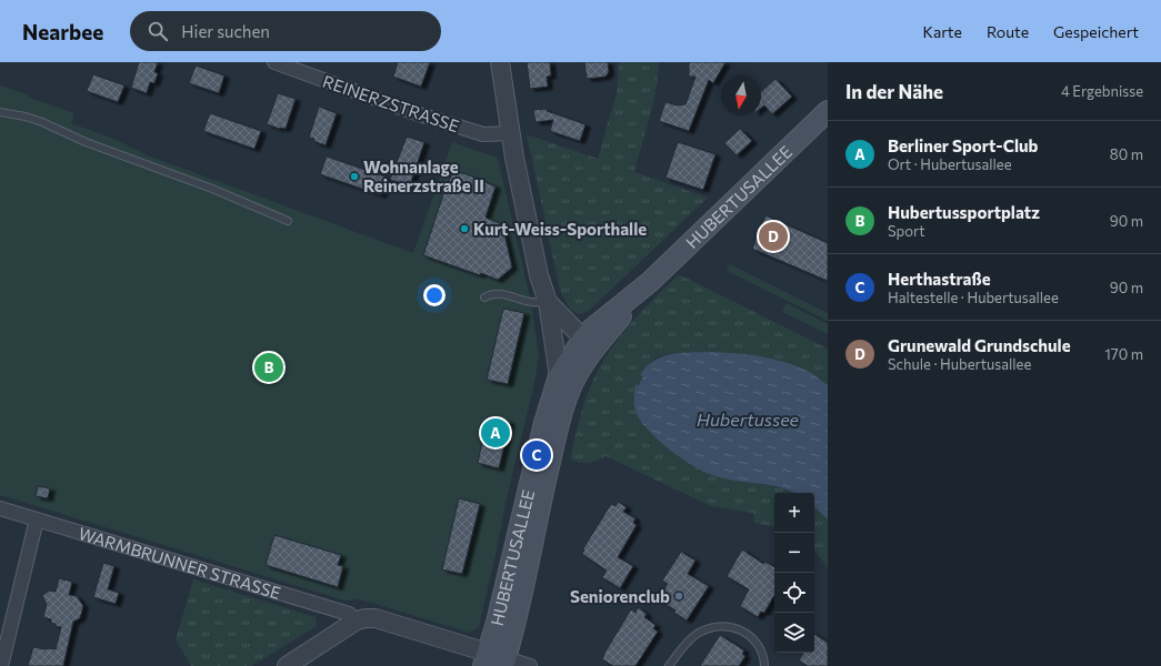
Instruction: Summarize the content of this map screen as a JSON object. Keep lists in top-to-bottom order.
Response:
{
  "streets": {
    "main road": ["HUBERTUSALLEE"],
    "street": ["REINERZSTRASSE", "WARMBRUNNER STRASSE"]
  },
  "water": ["Hubertussee"],
  "places": ["Wohnanlage Reinerzstraße II", "Kurt-Weiss-Sporthalle", "Seniorenclub"],
  "north": "bottom",
  "page": {
    "header": "Nearbee",
    "search": "Hier suchen",
    "nav": ["Karte", "Route", "Gespeichert"],
    "heading": ["In der Nähe", "4 Ergebnisse"],
    "list": [
      {
        "mark": "A",
        "name": "Berliner Sport-Club",
        "note": "Ort · Hubertusallee",
        "value": "80 m"
      },
      {
        "mark": "B",
        "name": "Hubertussportplatz",
        "note": "Sport",
        "value": "90 m"
      },
      {
        "mark": "C",
        "name": "Herthastraße",
        "note": "Haltestelle · Hubertusallee",
        "value": "90 m"
      },
      {
        "mark": "D",
        "name": "Grunewald Grundschule",
        "note": "Schule · Hubertusallee",
        "value": "170 m"
      }
    ],
    "pins": [
      "D",
      "B",
      "A",
      "C"
    ],
    "map_buttons": ["+", "−"]
  }
}
